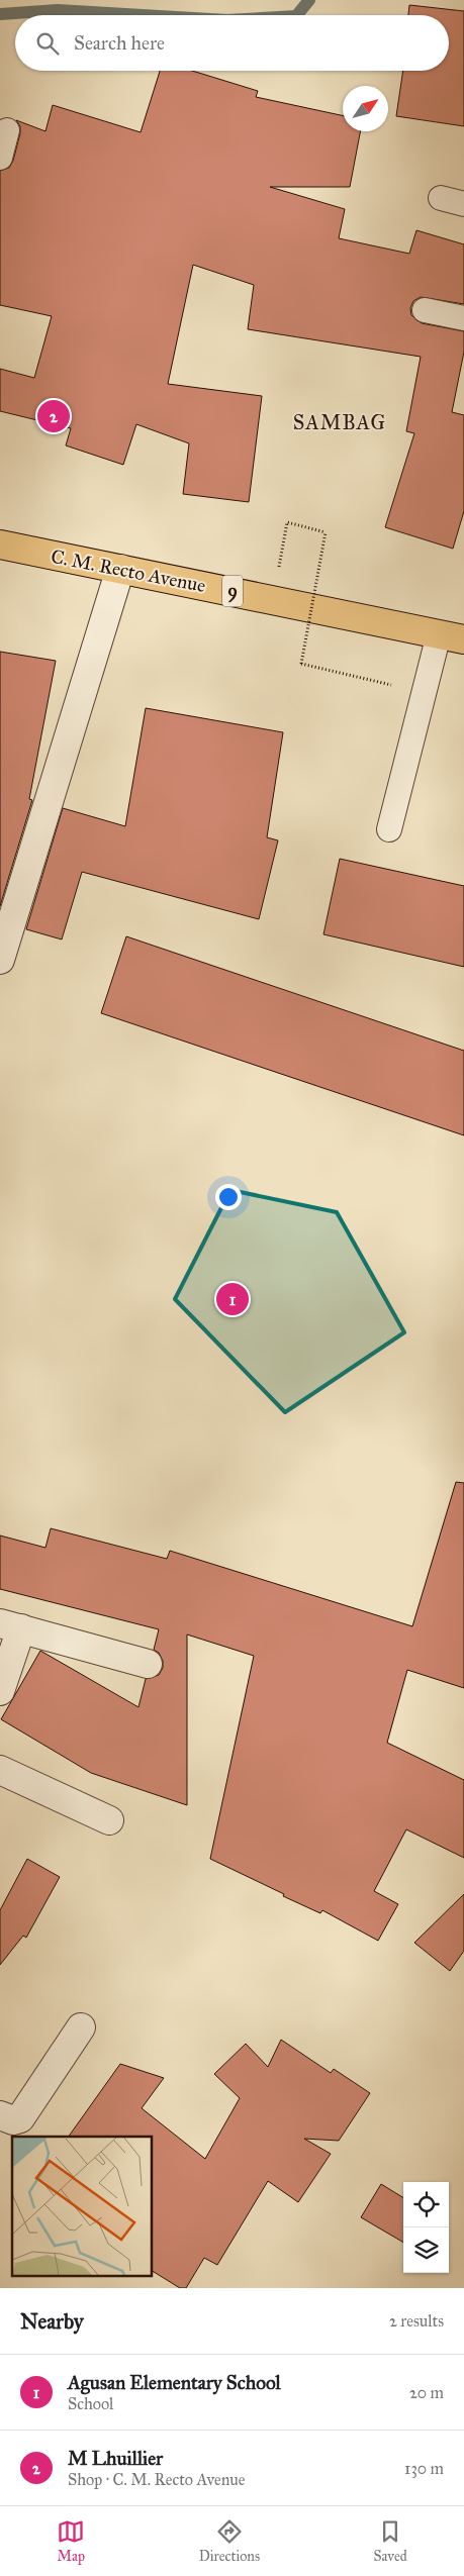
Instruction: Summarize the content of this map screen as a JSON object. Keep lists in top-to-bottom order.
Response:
{
  "streets": {
    "highway": ["C. M. Recto Avenue", "9"]
  },
  "districts": ["SAMBAG"],
  "north": "top right",
  "page": {
    "search": "Search here",
    "pins": ["2", "1"],
    "heading": ["Nearby", "2 results"],
    "list": [
      {
        "mark": "1",
        "name": "Agusan Elementary School",
        "note": "School",
        "value": "20 m"
      },
      {
        "mark": "2",
        "name": "M Lhuillier",
        "note": "Shop · C. M. Recto Avenue",
        "value": "130 m"
      }
    ],
    "nav": ["Map", "Directions", "Saved"]
  }
}
